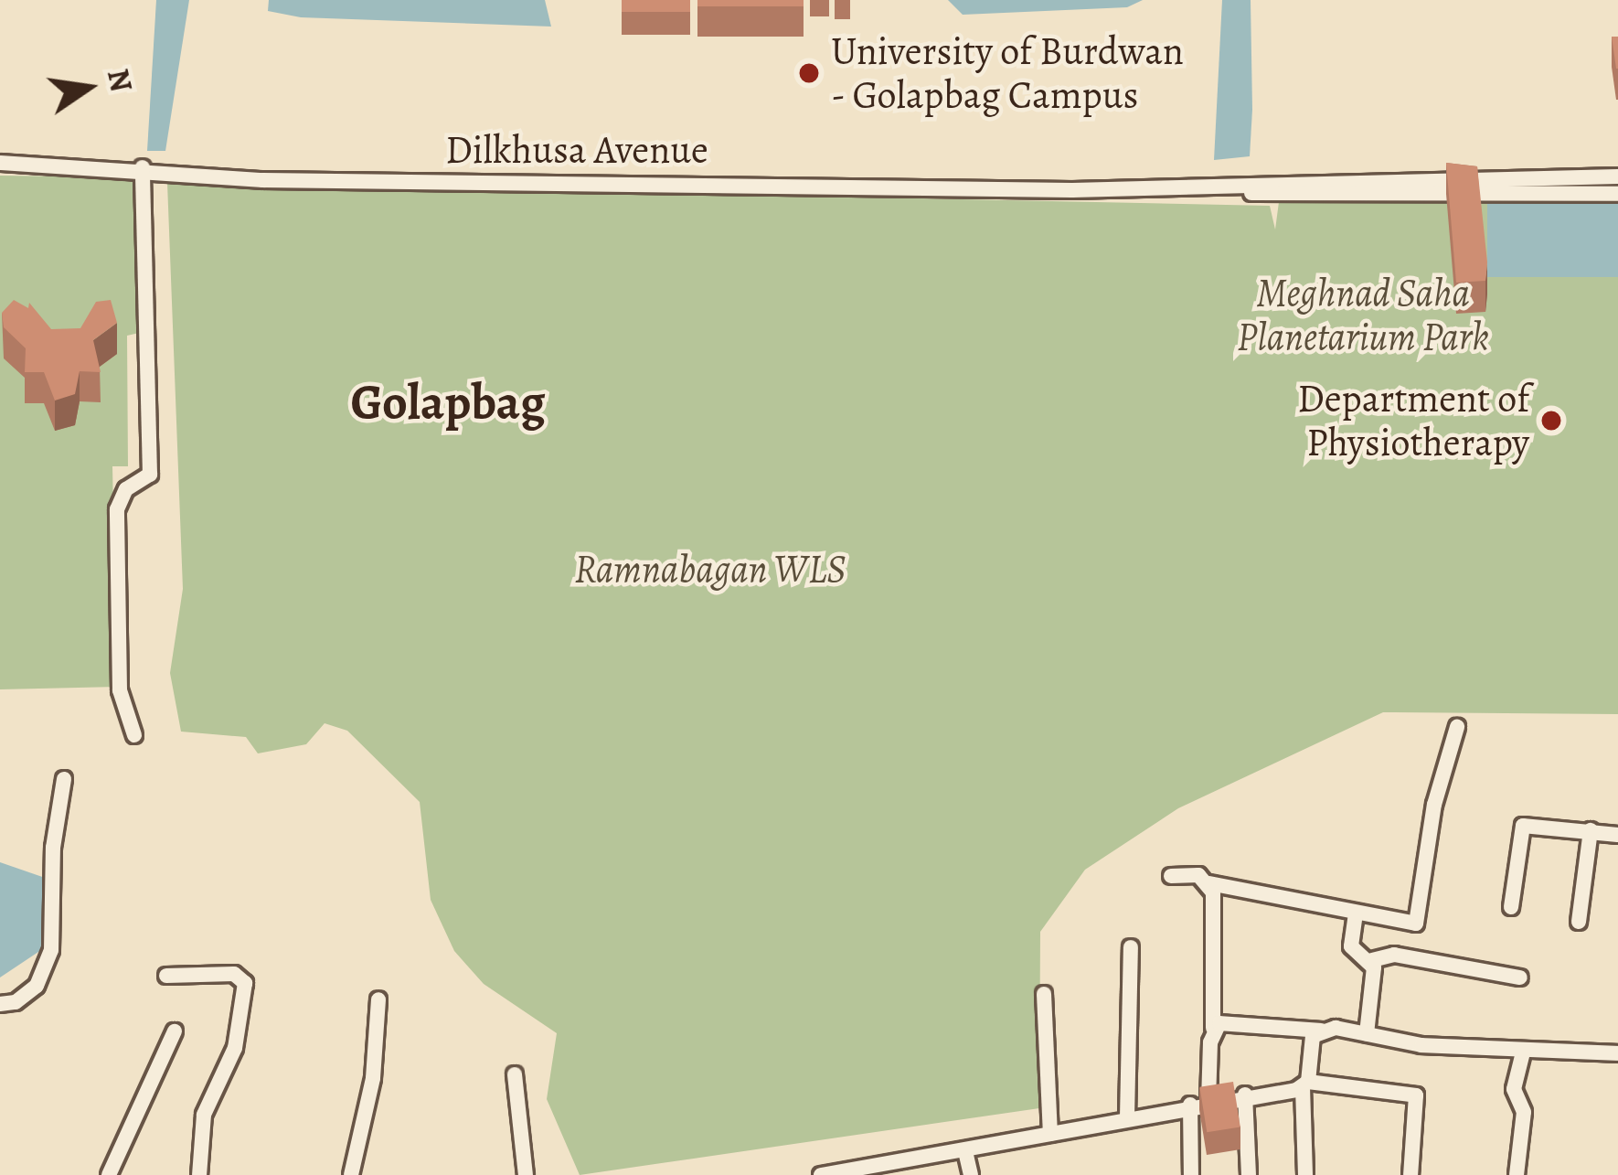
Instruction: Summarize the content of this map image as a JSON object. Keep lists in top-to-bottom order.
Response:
{
  "streets": {
    "street": ["Dilkhusa Avenue"]
  },
  "districts": ["Golapbag"],
  "parks": ["Meghnad Saha Planetarium Park", "Ramnabagan WLS"],
  "places": ["University of Burdwan - Golapbag Campus", "Department of Physiotherapy"],
  "north": "right"
}
